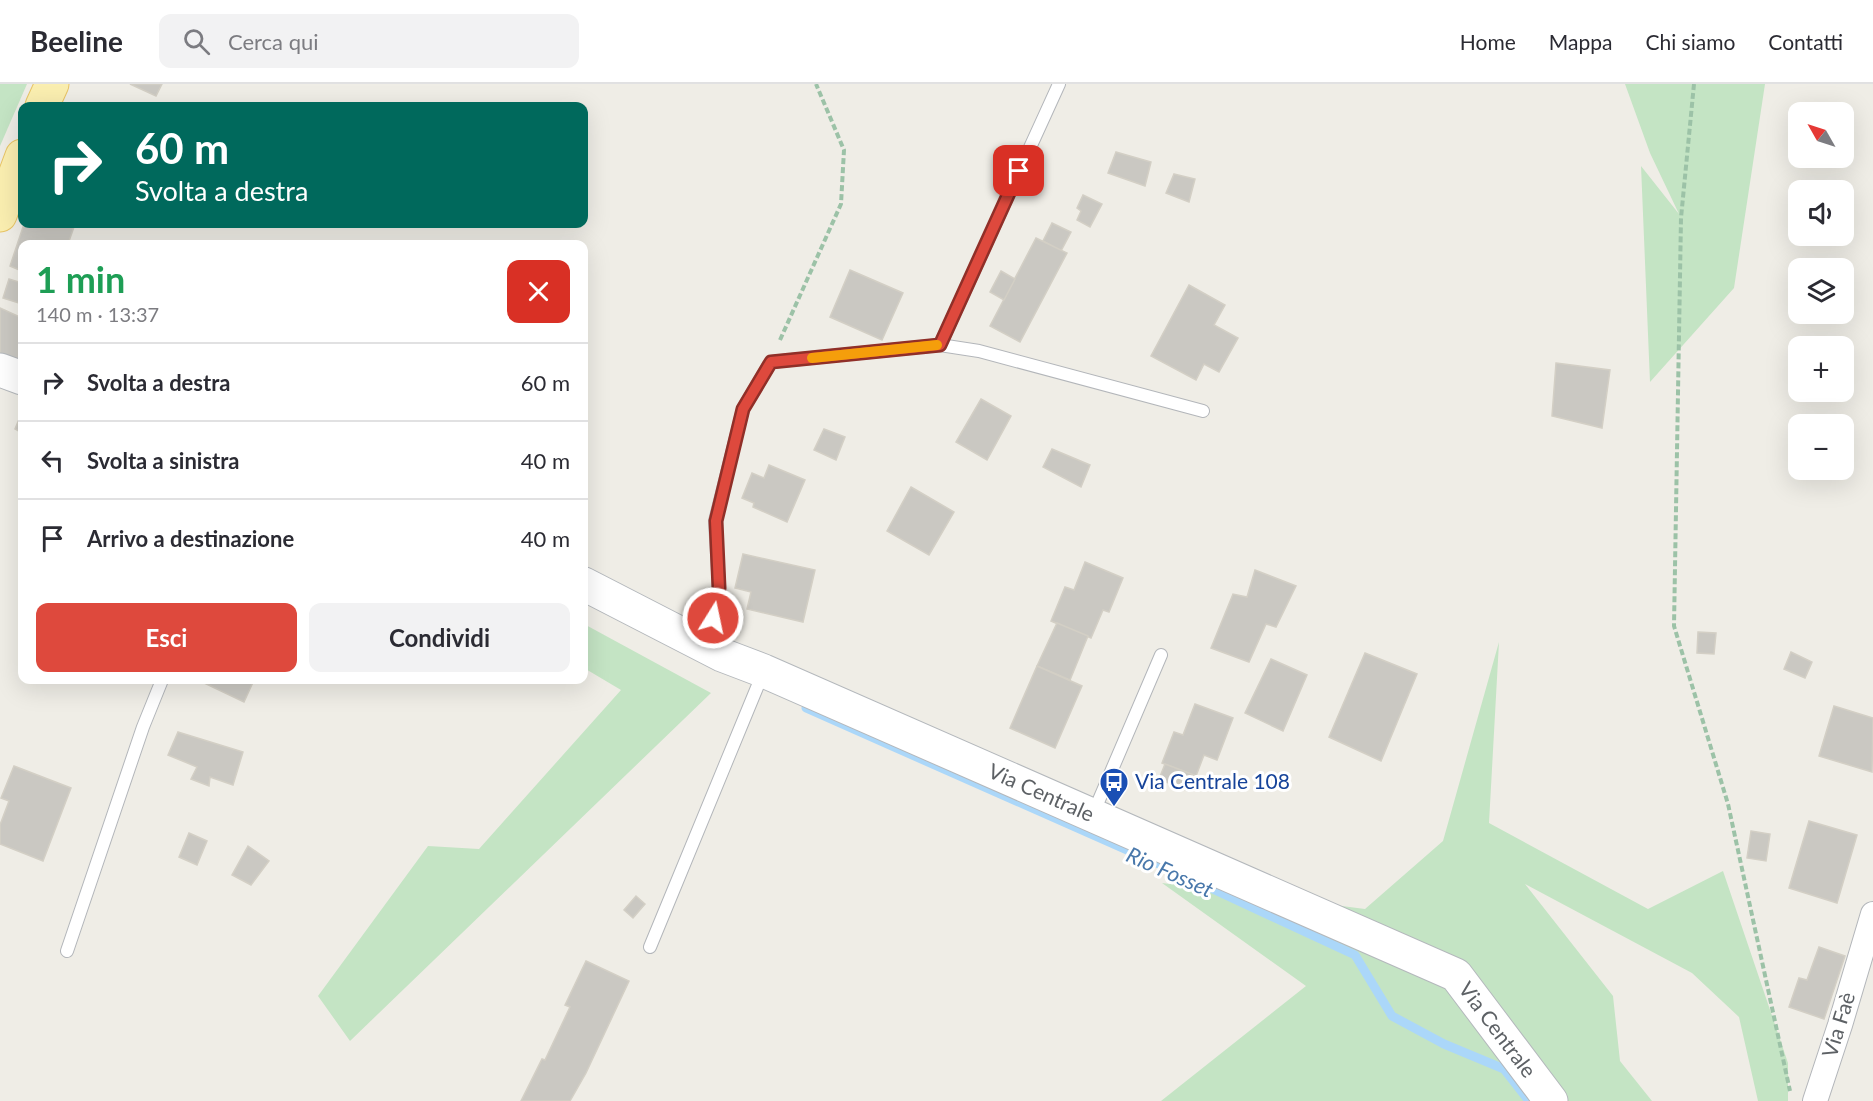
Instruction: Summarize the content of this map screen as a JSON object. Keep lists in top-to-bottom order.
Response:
{
  "streets": {
    "street": ["Via Centrale", "Via Faè"]
  },
  "water": ["Rio Fosset"],
  "places": {
    "bus stop": ["Via Centrale 108"]
  },
  "north": "top left",
  "page": {
    "header": "Beeline",
    "search": "Cerca qui",
    "nav": [
      "Home",
      "Mappa",
      "Chi siamo",
      "Contatti"
    ],
    "map_buttons": ["+", "−"],
    "turn": ["60 m", "Svolta a destra"],
    "heading": ["1 min", "140 m · 13:37"],
    "list": [
      {
        "name": "Svolta a destra",
        "value": "60 m"
      },
      {
        "name": "Svolta a sinistra",
        "value": "40 m"
      },
      {
        "name": "Arrivo a destinazione",
        "value": "40 m"
      }
    ],
    "buttons": ["Esci", "Condividi"]
  }
}
